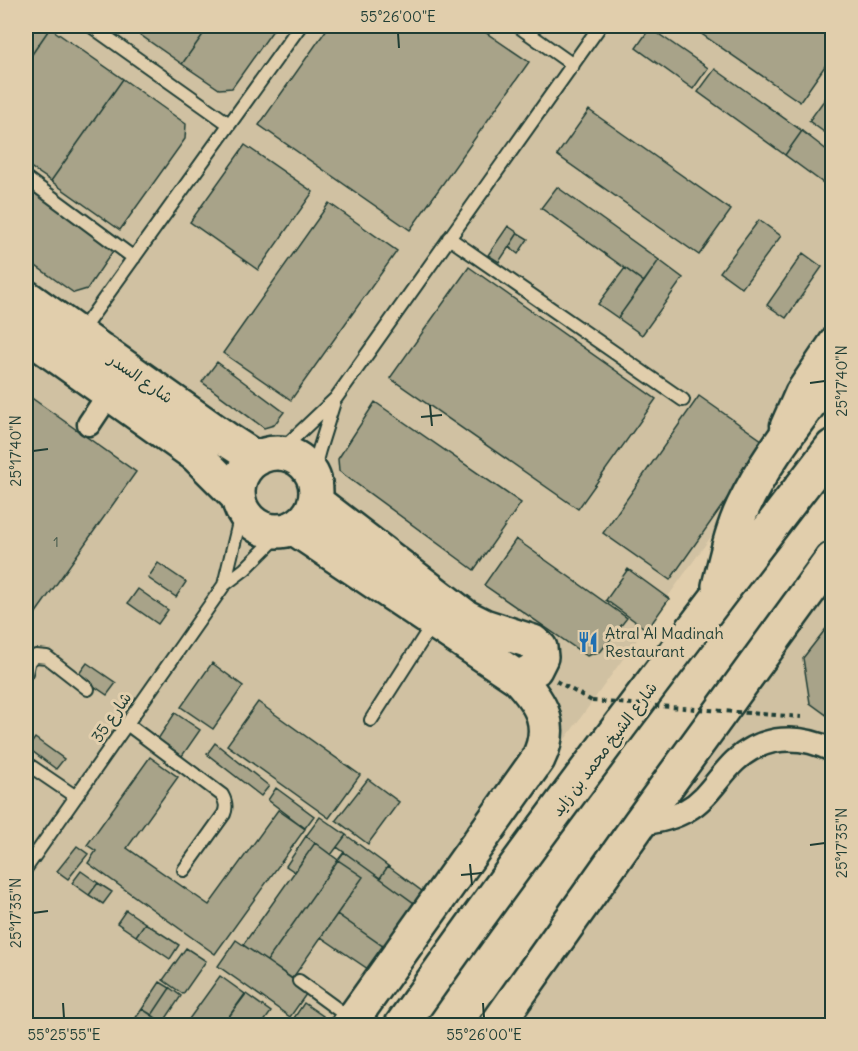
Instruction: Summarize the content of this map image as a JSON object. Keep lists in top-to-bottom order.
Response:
{
  "streets": {
    "main road": ["شارع السدر", "شارع الشيخ محمد بن زايد"],
    "lane": ["شارع 35"]
  },
  "crossings": [
    ["شارع السدر", "شارع 35"]
  ],
  "places": {
    "restaurant": ["Atral Al Madinah Restaurant"]
  },
  "house_numbers": ["1"],
  "coordinates": [
    "55°26'00\"E",
    "25°17'40\"N",
    "25°17'35\"N",
    "55°25'55\"E"
  ]
}
